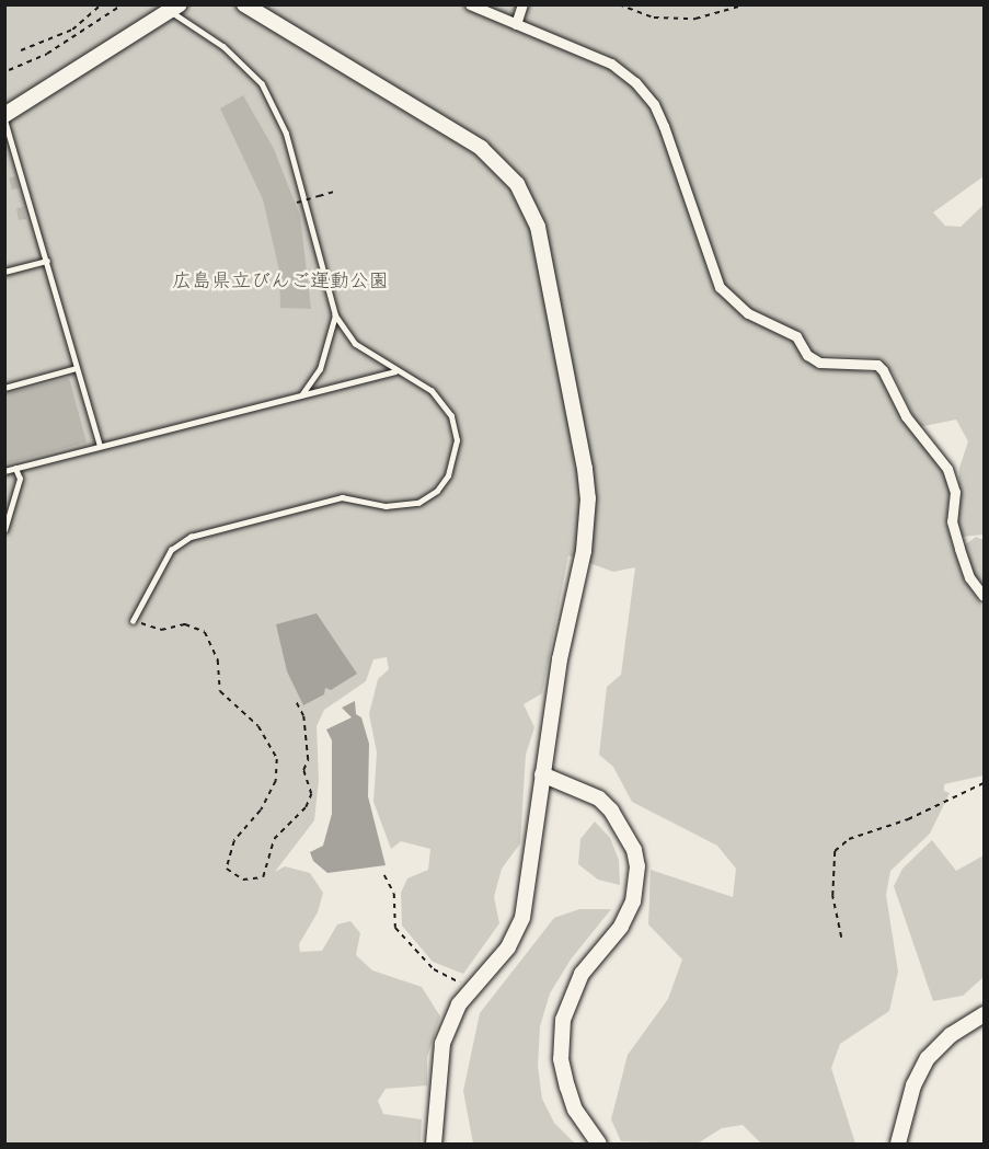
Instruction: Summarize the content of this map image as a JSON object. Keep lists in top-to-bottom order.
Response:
{
  "parks": ["広島県立びんご運動公園"]
}
